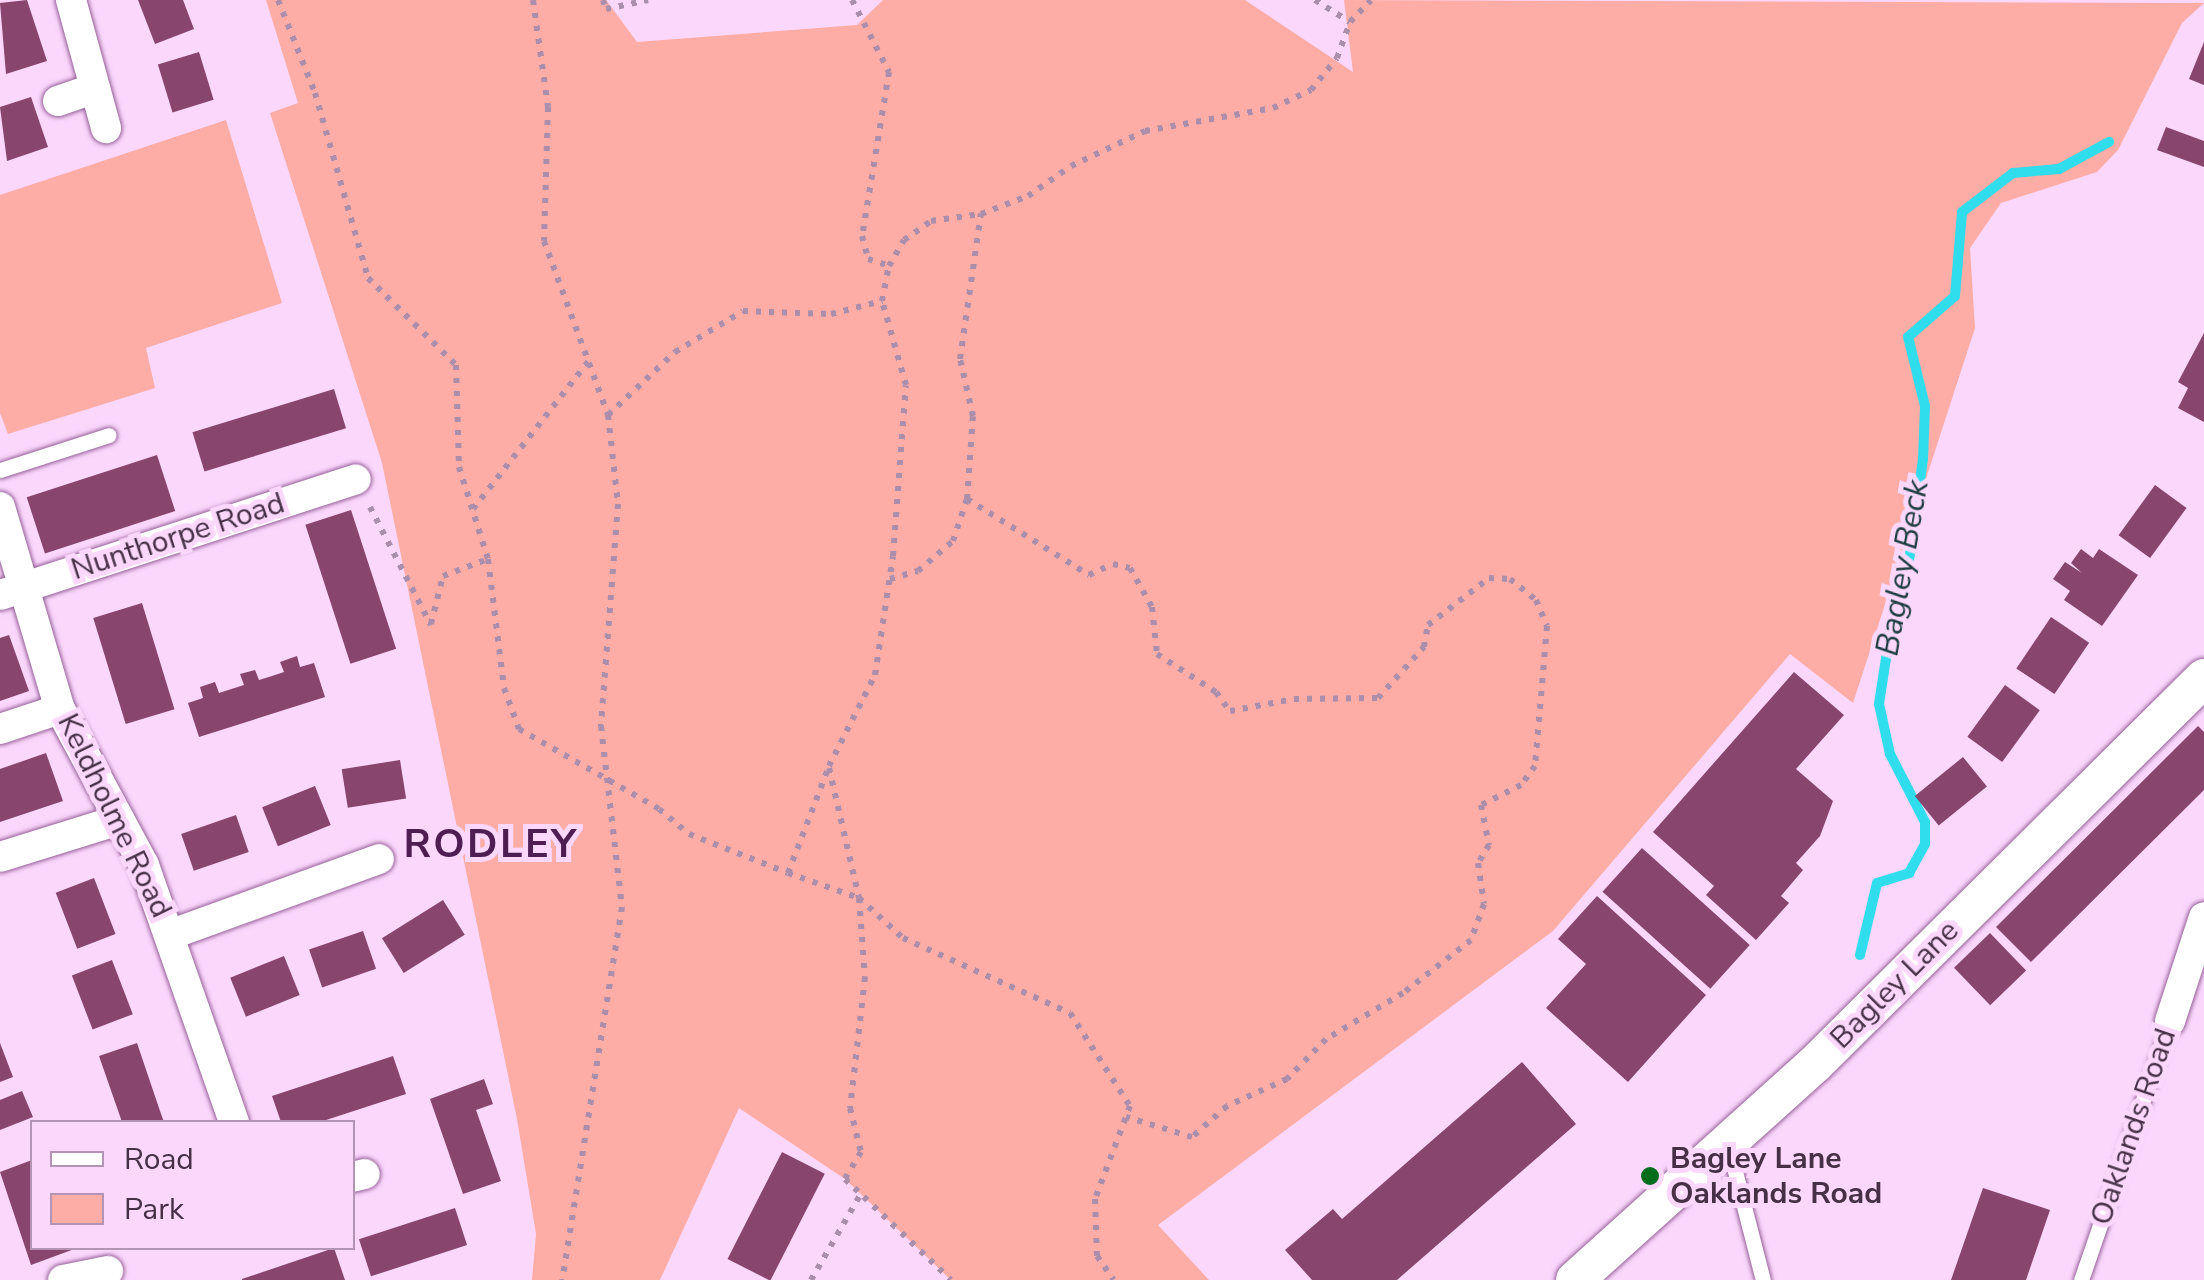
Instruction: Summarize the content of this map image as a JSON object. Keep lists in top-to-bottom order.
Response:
{
  "streets": {
    "street": [
      "Nunthorpe Road",
      "Keldholme Road",
      "Bagley Lane",
      "Oaklands Road"
    ]
  },
  "crossings": [
    ["Nunthorpe Road", "Keldholme Road"]
  ],
  "districts": ["RODLEY"],
  "water": ["Bagley Beck"],
  "places": ["Bagley Lane Oaklands Road"],
  "legend": ["Road", "Park"]
}
